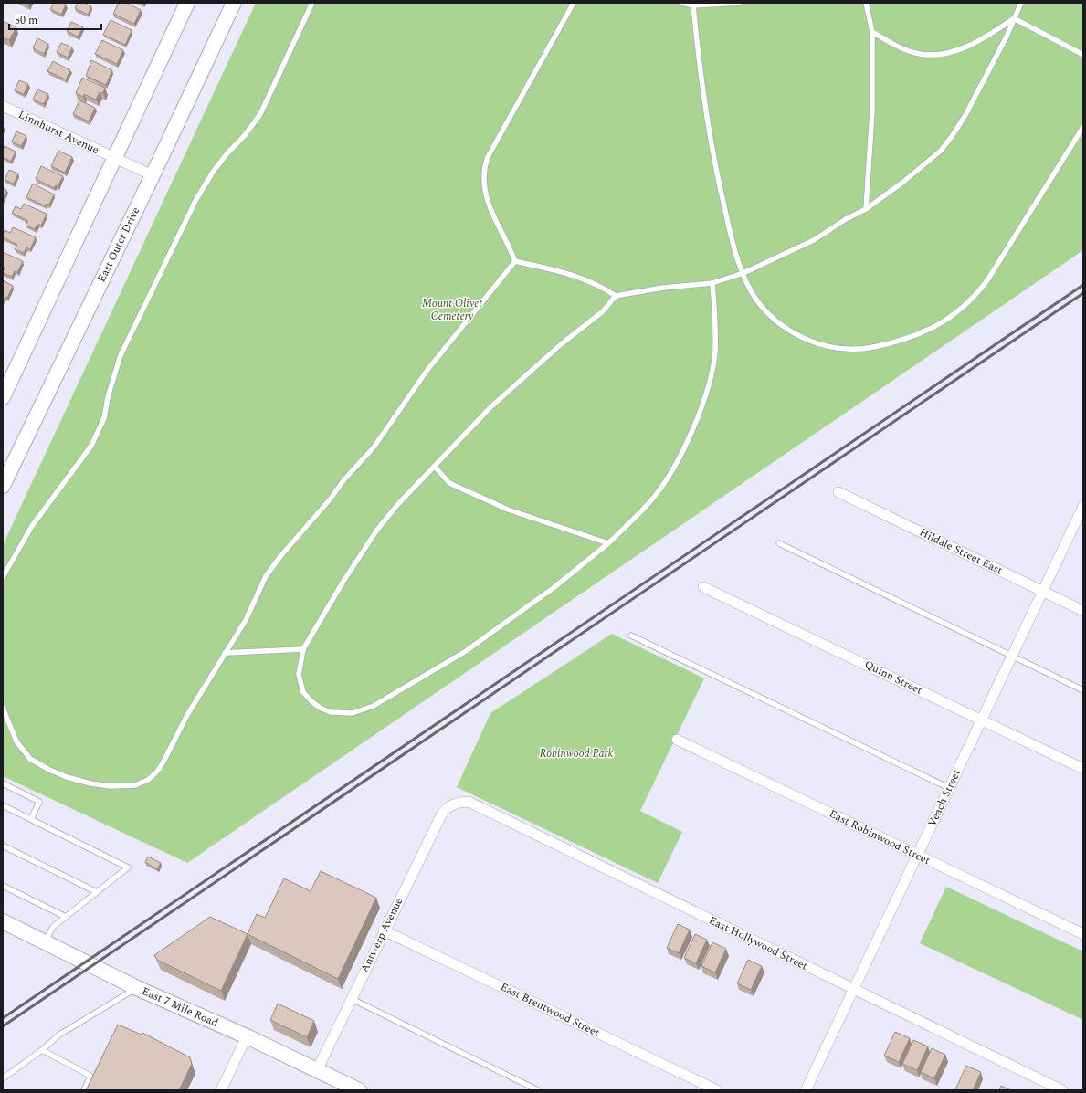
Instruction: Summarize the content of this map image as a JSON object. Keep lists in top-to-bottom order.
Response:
{
  "streets": {
    "main road": ["East Outer Drive", "East 7 Mile Road"],
    "street": [
      "Linnhurst Avenue",
      "Hildale Street East",
      "Quinn Street",
      "Veach Street",
      "East Robinwood Street",
      "Antwerp Avenue",
      "East Hollywood Street",
      "East Brentwood Street"
    ]
  },
  "crossings": [
    ["Linnhurst Avenue", "East Outer Drive"],
    ["Hildale Street East", "Veach Street"],
    ["Quinn Street", "Veach Street"],
    ["Veach Street", "East Robinwood Street"],
    ["Veach Street", "East Hollywood Street"],
    ["Antwerp Avenue", "East Hollywood Street"],
    ["Antwerp Avenue", "East 7 Mile Road"],
    ["Antwerp Avenue", "East Brentwood Street"]
  ],
  "parks": ["Mount Olivet Cemetery", "Robinwood Park"],
  "scale_bar": "50 m"
}
